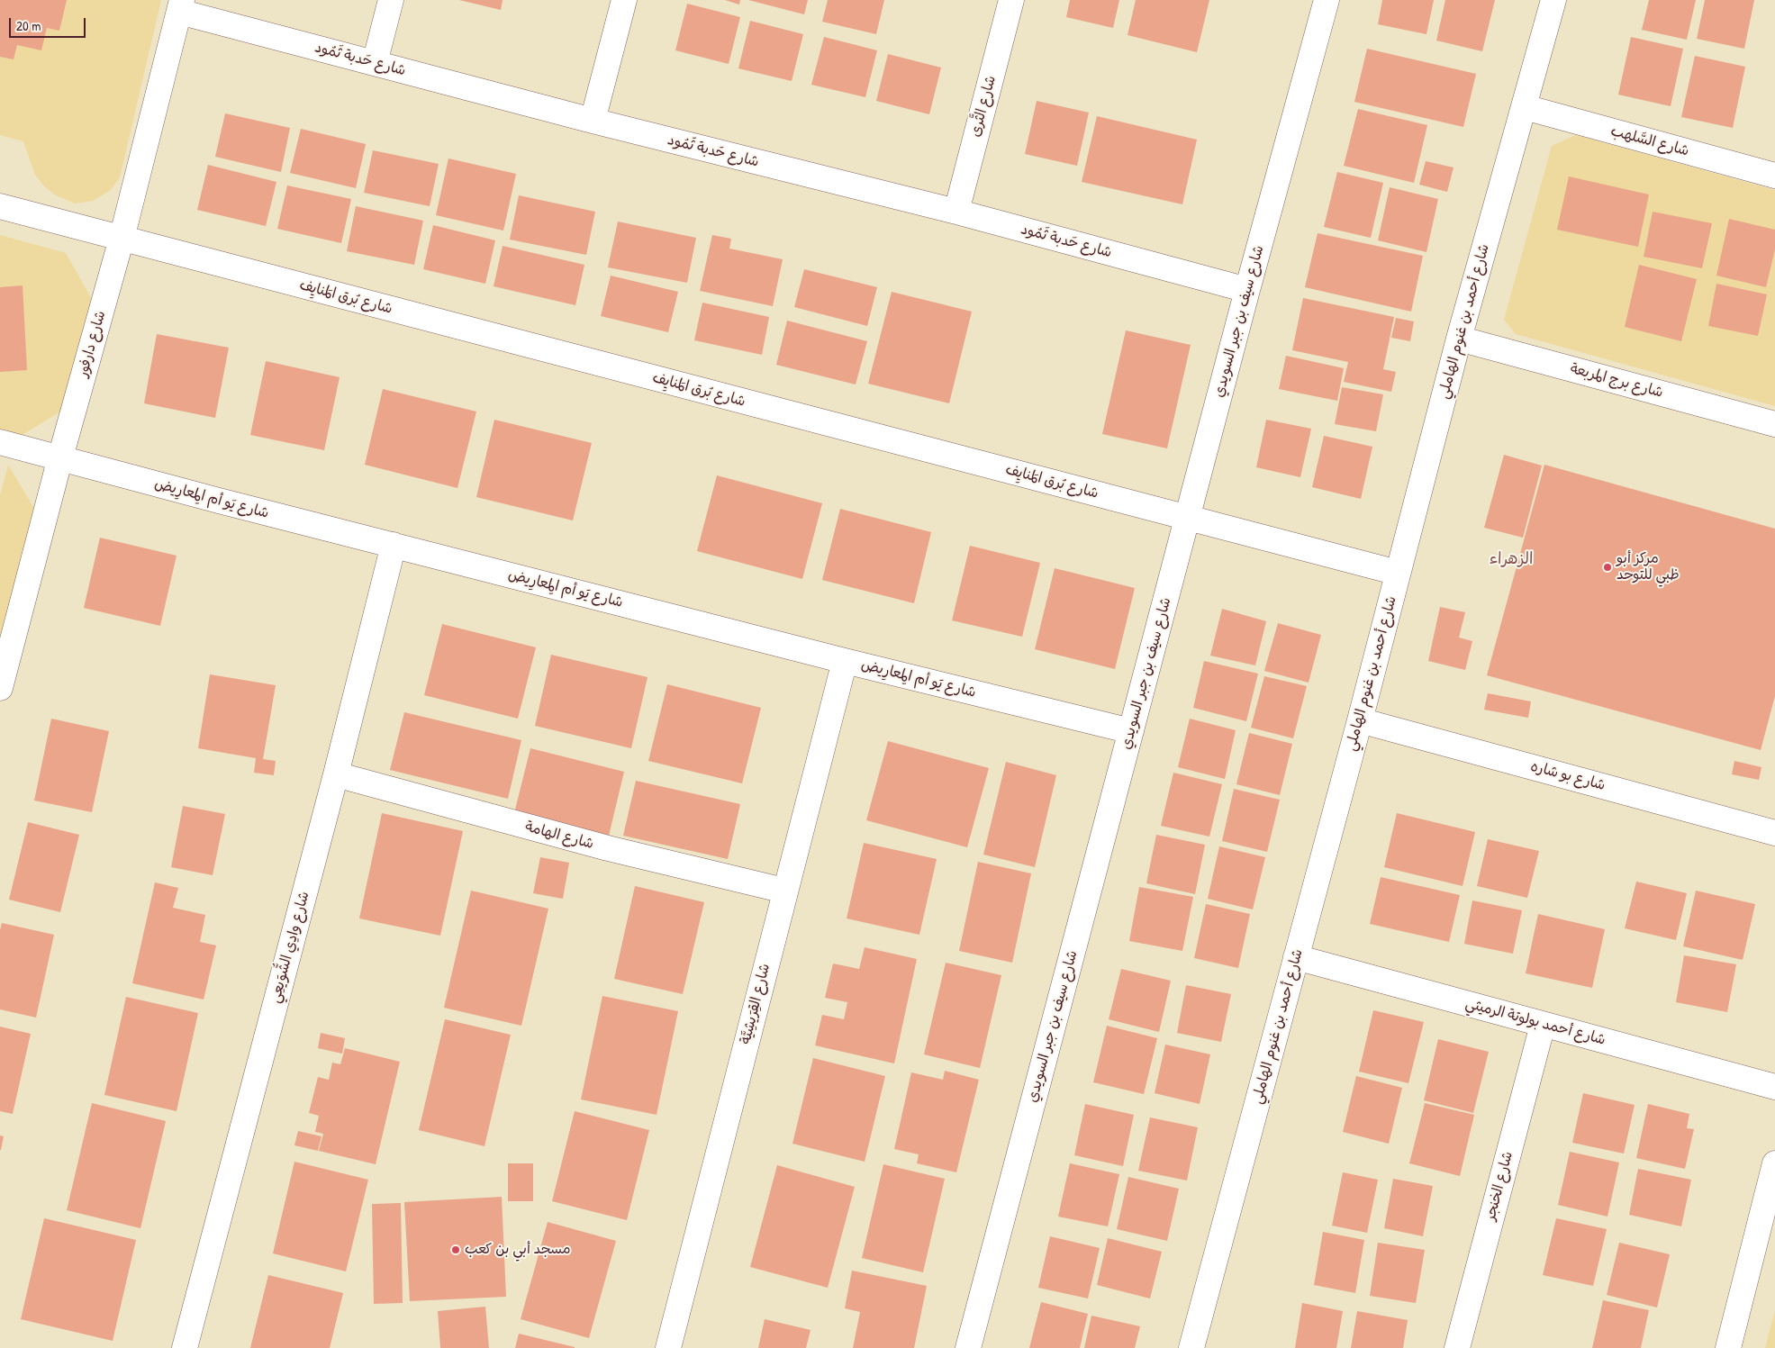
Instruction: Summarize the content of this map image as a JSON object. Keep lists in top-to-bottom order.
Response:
{
  "streets": {
    "street": [
      "شارع حَدبة ثَمُود",
      "شارع الثَّرى",
      "شارع السَّلهب",
      "شارع بُرق المَنايِف",
      "شارع سيف بن جبر السويدي",
      "شارع أحمد بن غنوم الهاملي",
      "شارع دارفور",
      "شارع برج المربعة",
      "شارع يَو أم المِعارِيض",
      "شارع بو شاره",
      "شارع الهامة",
      "شارع وادِي الشُّوَيعِي",
      "شارع القِرَيشِيَّة",
      "شارع أحمد بولوتة الرميثي",
      "شارع الخنجر"
    ]
  },
  "crossings": [
    ["شارع حَدبة ثَمُود", "شارع الثَّرى"],
    ["شارع حَدبة ثَمُود", "شارع سيف بن جبر السويدي"],
    ["شارع حَدبة ثَمُود", "شارع دارفور"],
    ["شارع السَّلهب", "شارع أحمد بن غنوم الهاملي"],
    ["شارع بُرق المَنايِف", "شارع سيف بن جبر السويدي"],
    ["شارع بُرق المَنايِف", "شارع أحمد بن غنوم الهاملي"],
    ["شارع بُرق المَنايِف", "شارع دارفور"],
    ["شارع سيف بن جبر السويدي", "شارع يَو أم المِعارِيض"],
    ["شارع أحمد بن غنوم الهاملي", "شارع برج المربعة"],
    ["شارع أحمد بن غنوم الهاملي", "شارع بو شاره"],
    ["شارع أحمد بن غنوم الهاملي", "شارع أحمد بولوتة الرميثي"],
    ["شارع دارفور", "شارع يَو أم المِعارِيض"],
    ["شارع يَو أم المِعارِيض", "شارع وادِي الشُّوَيعِي"],
    ["شارع يَو أم المِعارِيض", "شارع القِرَيشِيَّة"],
    ["شارع الهامة", "شارع وادِي الشُّوَيعِي"],
    ["شارع الهامة", "شارع القِرَيشِيَّة"],
    ["شارع أحمد بولوتة الرميثي", "شارع الخنجر"]
  ],
  "districts": ["الزهراء"],
  "places": ["مركز أبو ظبي للتوحد", "مسجد أبي بن كعب"],
  "scale_bar": "20 m"
}
